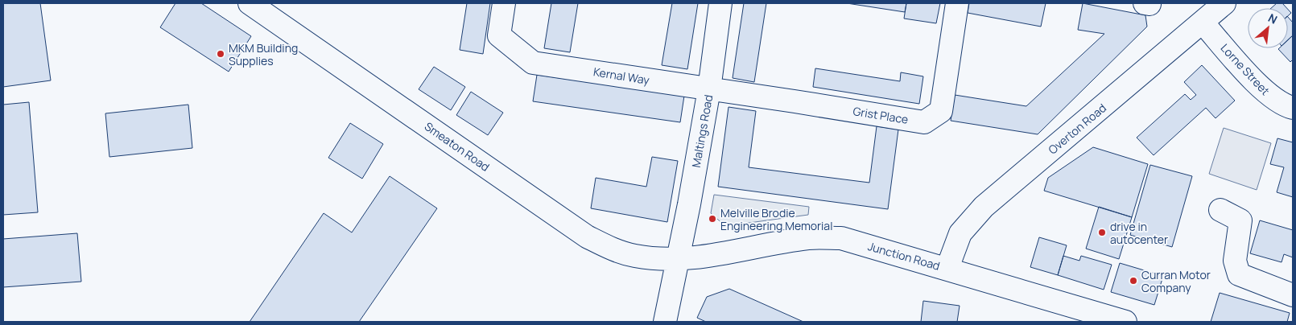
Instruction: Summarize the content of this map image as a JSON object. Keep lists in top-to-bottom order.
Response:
{
  "streets": {
    "street": [
      "Lorne Street",
      "Kernal Way",
      "Grist Place",
      "Overton Road",
      "Maltings Road",
      "Smeaton Road",
      "Junction Road"
    ]
  },
  "crossings": [
    ["Lorne Street", "Overton Road"],
    ["Kernal Way", "Grist Place"],
    ["Kernal Way", "Maltings Road"],
    ["Grist Place", "Maltings Road"],
    ["Overton Road", "Junction Road"],
    ["Maltings Road", "Smeaton Road"],
    ["Maltings Road", "Junction Road"],
    ["Smeaton Road", "Junction Road"]
  ],
  "places": [
    "MKM Building Supplies",
    "Melville Brodie Engineering Memorial",
    "drive in autocenter",
    "Curran Motor Company"
  ],
  "north": "top right"
}
